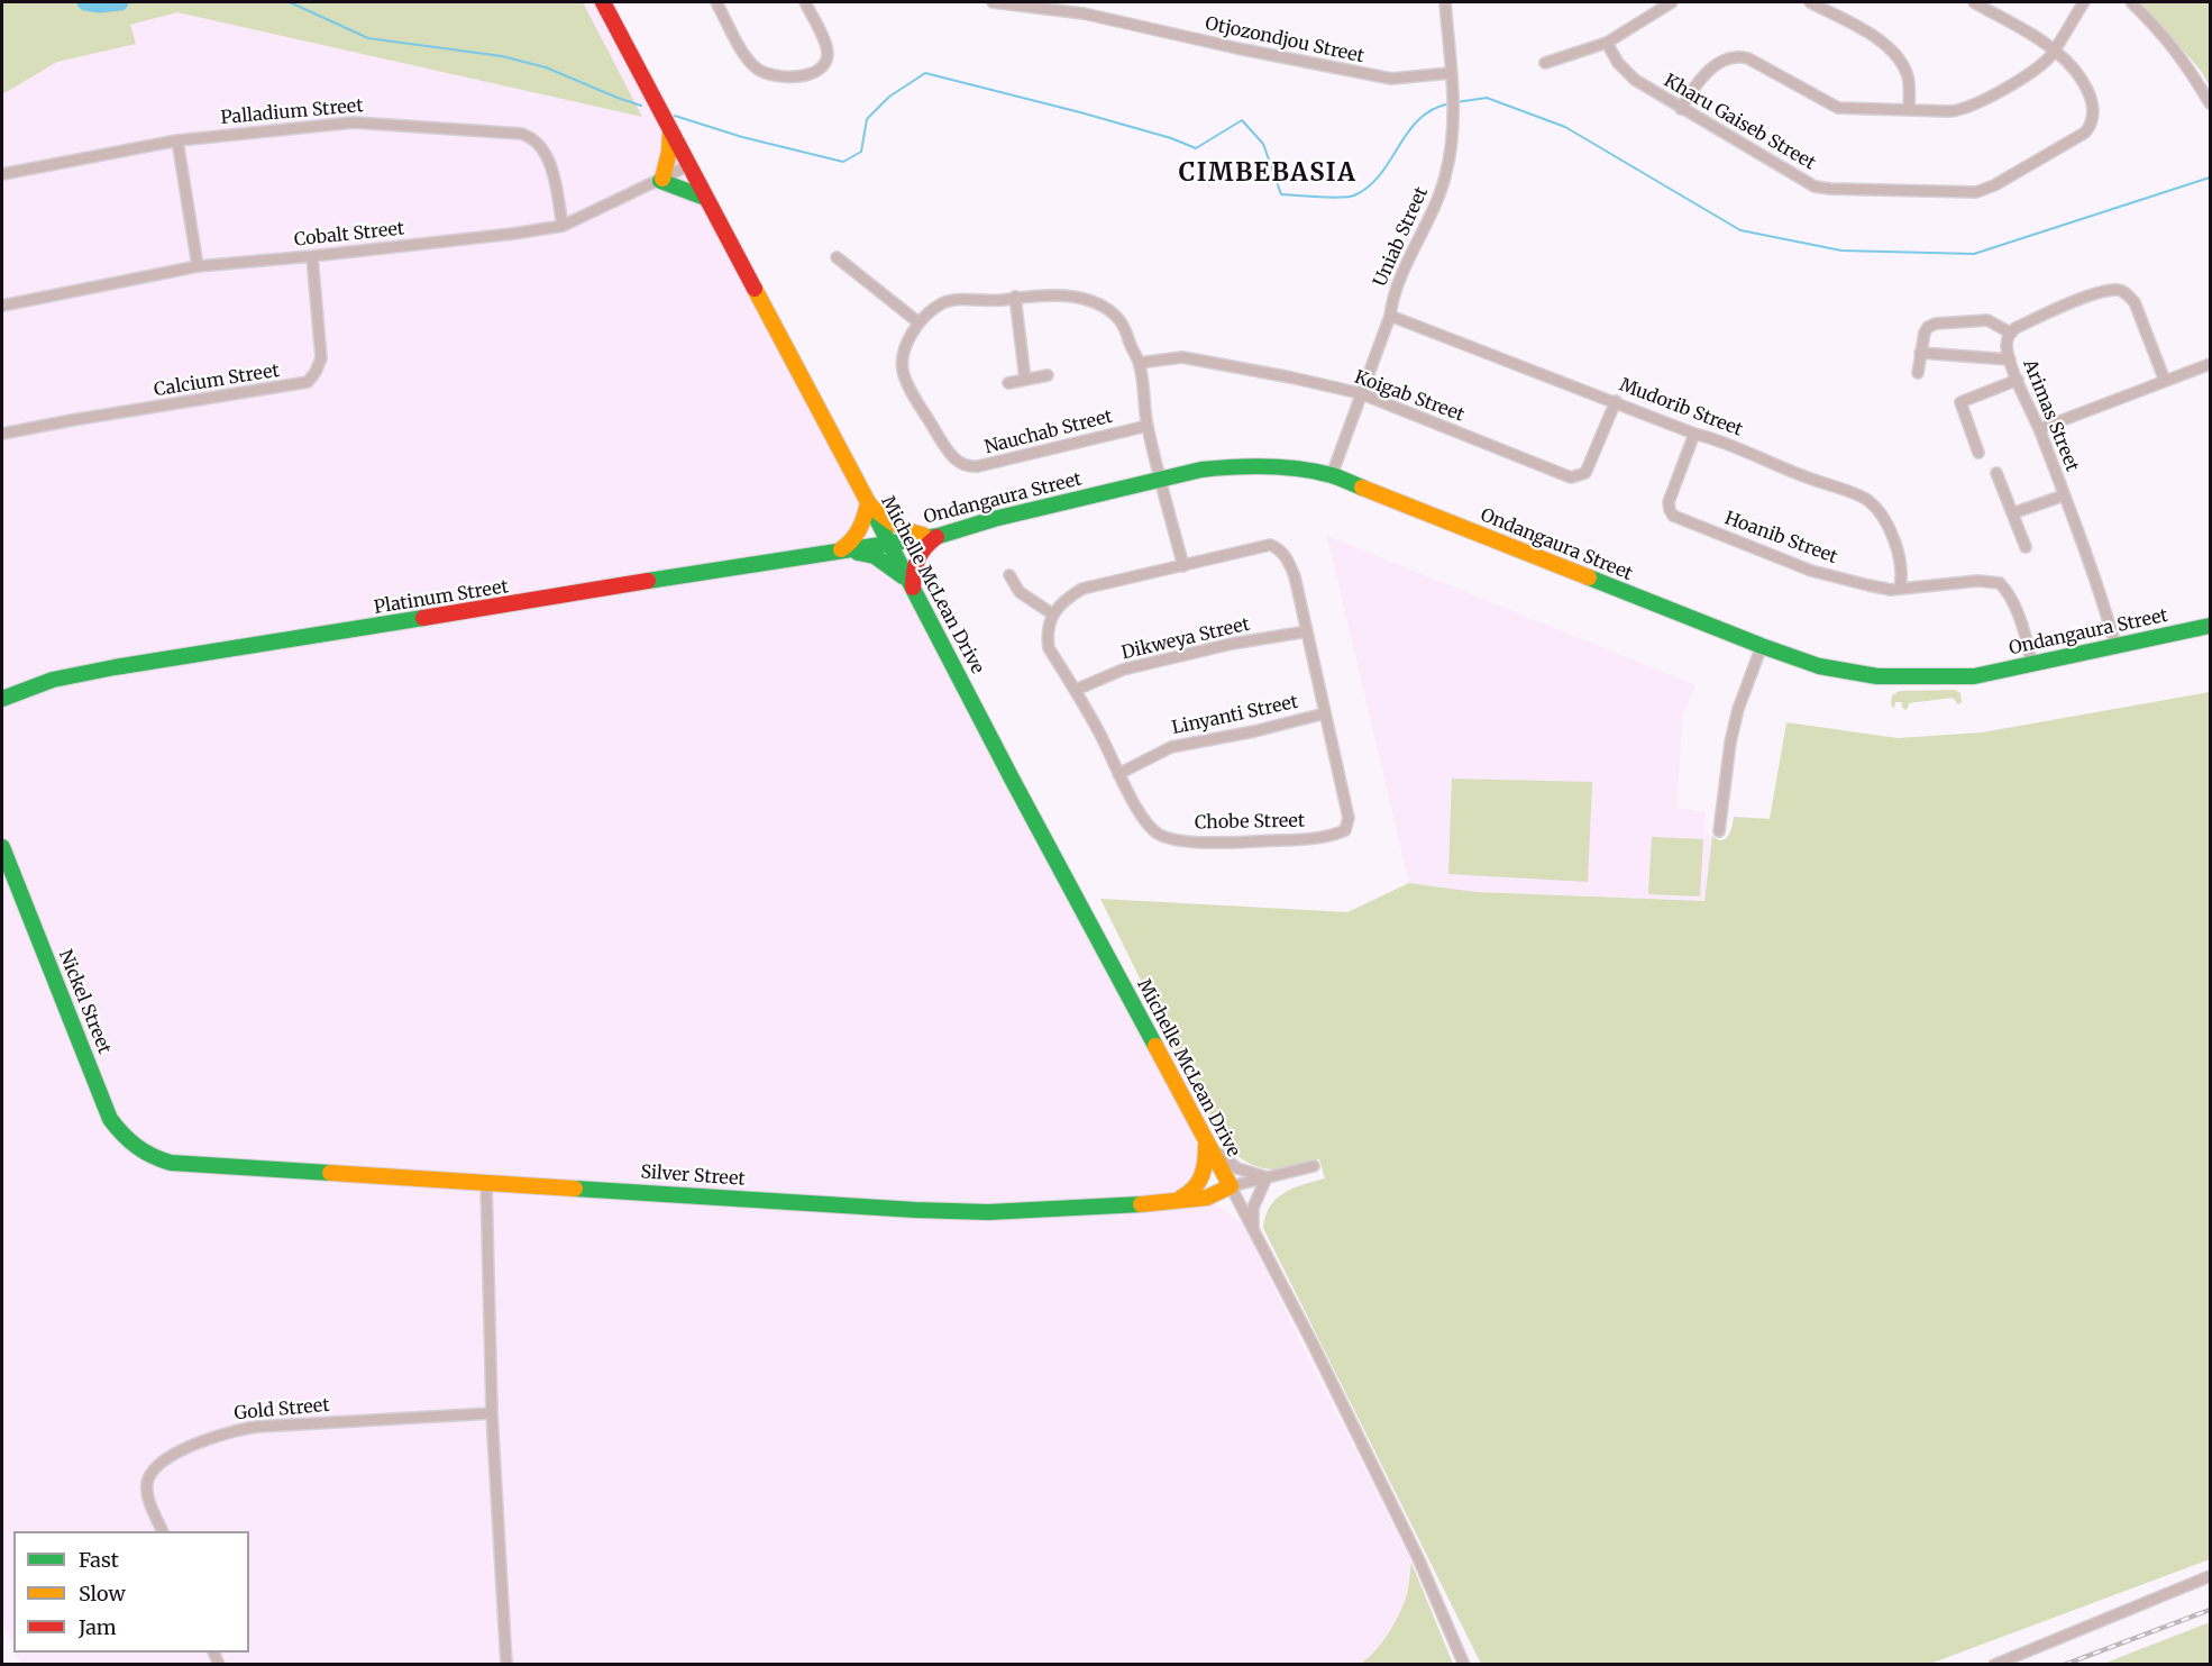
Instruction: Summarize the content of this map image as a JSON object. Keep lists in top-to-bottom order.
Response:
{
  "streets": {
    "street": [
      "Otjozondjou Street",
      "Palladium Street",
      "Kharu Gaiseb Street",
      "Cobalt Street",
      "Uniab Street",
      "Calcium Street",
      "Koigab Street",
      "Mudorib Street",
      "Arimas Street",
      "Nauchab Street",
      "Ondangaura Street",
      "Hoanib Street",
      "Michelle McLean Drive",
      "Platinum Street",
      "Dikweya Street",
      "Linyanti Street",
      "Chobe Street",
      "Nickel Street",
      "Silver Street",
      "Gold Street"
    ]
  },
  "crossings": [
    ["Otjozondjou Street", "Uniab Street"],
    ["Palladium Street", "Cobalt Street"],
    ["Cobalt Street", "Calcium Street"],
    ["Cobalt Street", "Michelle McLean Drive"],
    ["Uniab Street", "Koigab Street"],
    ["Uniab Street", "Mudorib Street"],
    ["Uniab Street", "Ondangaura Street"],
    ["Koigab Street", "Mudorib Street"],
    ["Koigab Street", "Nauchab Street"],
    ["Mudorib Street", "Hoanib Street"],
    ["Arimas Street", "Ondangaura Street"],
    ["Nauchab Street", "Ondangaura Street"],
    ["Ondangaura Street", "Hoanib Street"],
    ["Ondangaura Street", "Michelle McLean Drive"],
    ["Ondangaura Street", "Platinum Street"],
    ["Michelle McLean Drive", "Platinum Street"],
    ["Michelle McLean Drive", "Silver Street"],
    ["Dikweya Street", "Chobe Street"],
    ["Linyanti Street", "Chobe Street"],
    ["Nickel Street", "Silver Street"]
  ],
  "districts": ["CIMBEBASIA"],
  "legend": ["Fast", "Slow", "Jam"]
}
